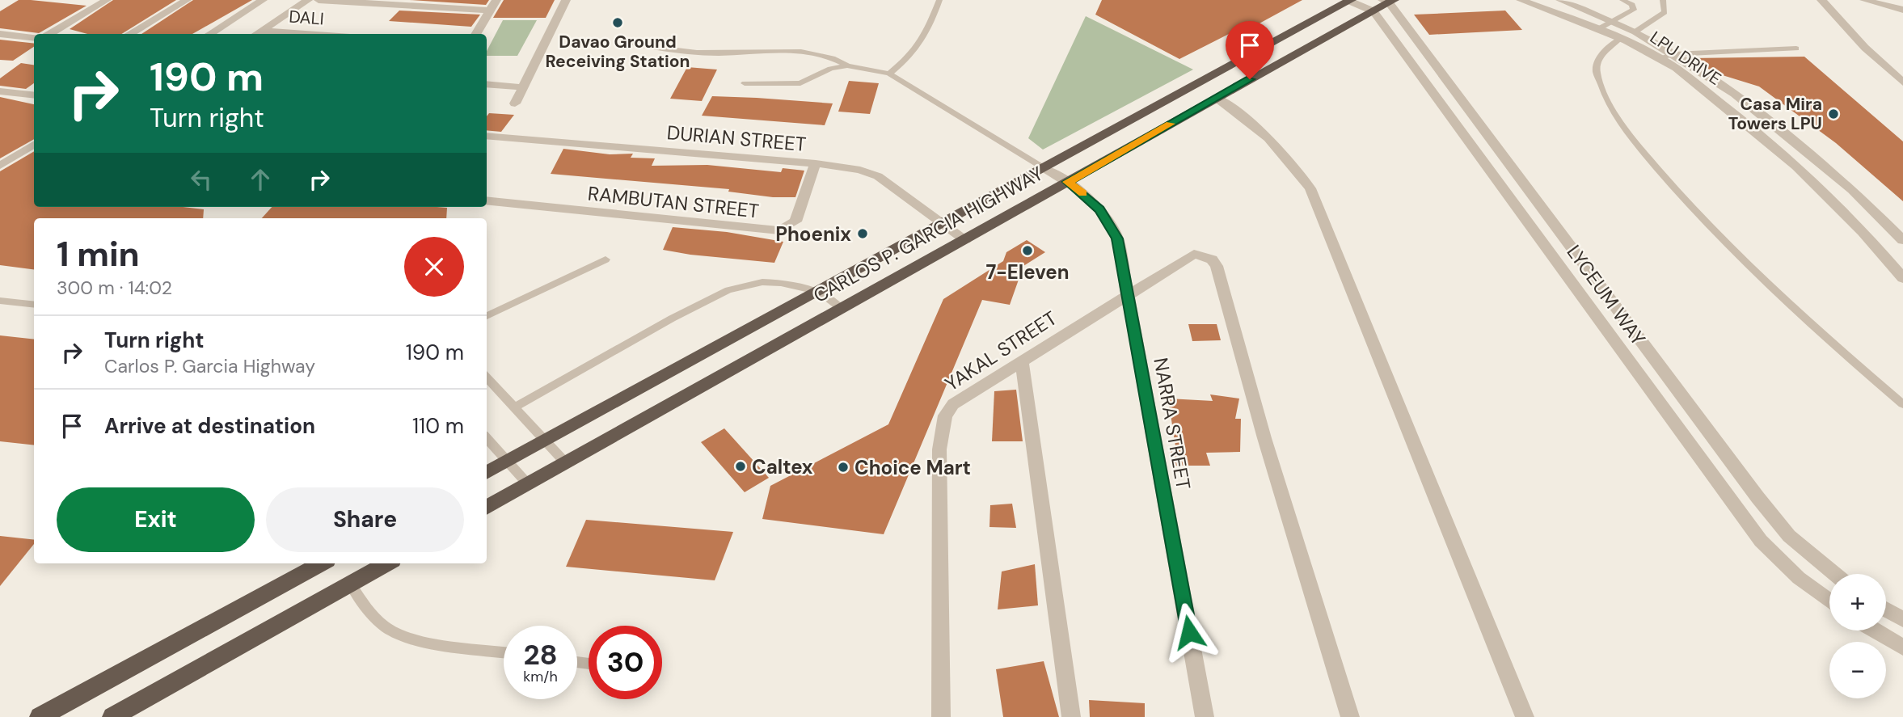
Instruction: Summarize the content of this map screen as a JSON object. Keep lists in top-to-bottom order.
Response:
{
  "streets": {
    "highway": ["CARLOS P. GARCIA HIGHWAY"],
    "street": [
      "DALI",
      "LPU DRIVE",
      "DURIAN STREET",
      "RAMBUTAN STREET",
      "LYCEUM WAY",
      "YAKAL STREET",
      "NARRA STREET"
    ]
  },
  "crossings": [
    ["DURIAN STREET", "RAMBUTAN STREET"],
    ["DURIAN STREET", "CARLOS P. GARCIA HIGHWAY"],
    ["CARLOS P. GARCIA HIGHWAY", "LYCEUM WAY"],
    ["CARLOS P. GARCIA HIGHWAY", "NARRA STREET"],
    ["YAKAL STREET", "NARRA STREET"]
  ],
  "places": [
    "Davao Ground Receiving Station",
    "Casa Mira Towers LPU",
    "Phoenix",
    "7-Eleven",
    "Caltex",
    "Choice Mart"
  ],
  "page": {
    "turn": ["190 m", "Turn right"],
    "heading": ["1 min", "300 m · 14:02"],
    "list": [
      {
        "name": "Turn right",
        "note": "Carlos P. Garcia Highway",
        "value": "190 m"
      },
      {
        "name": "Arrive at destination",
        "value": "110 m"
      }
    ],
    "buttons": ["Exit", "Share"],
    "map_buttons": ["+", "−"],
    "speed": "28 km/h",
    "limit": "30"
  }
}
